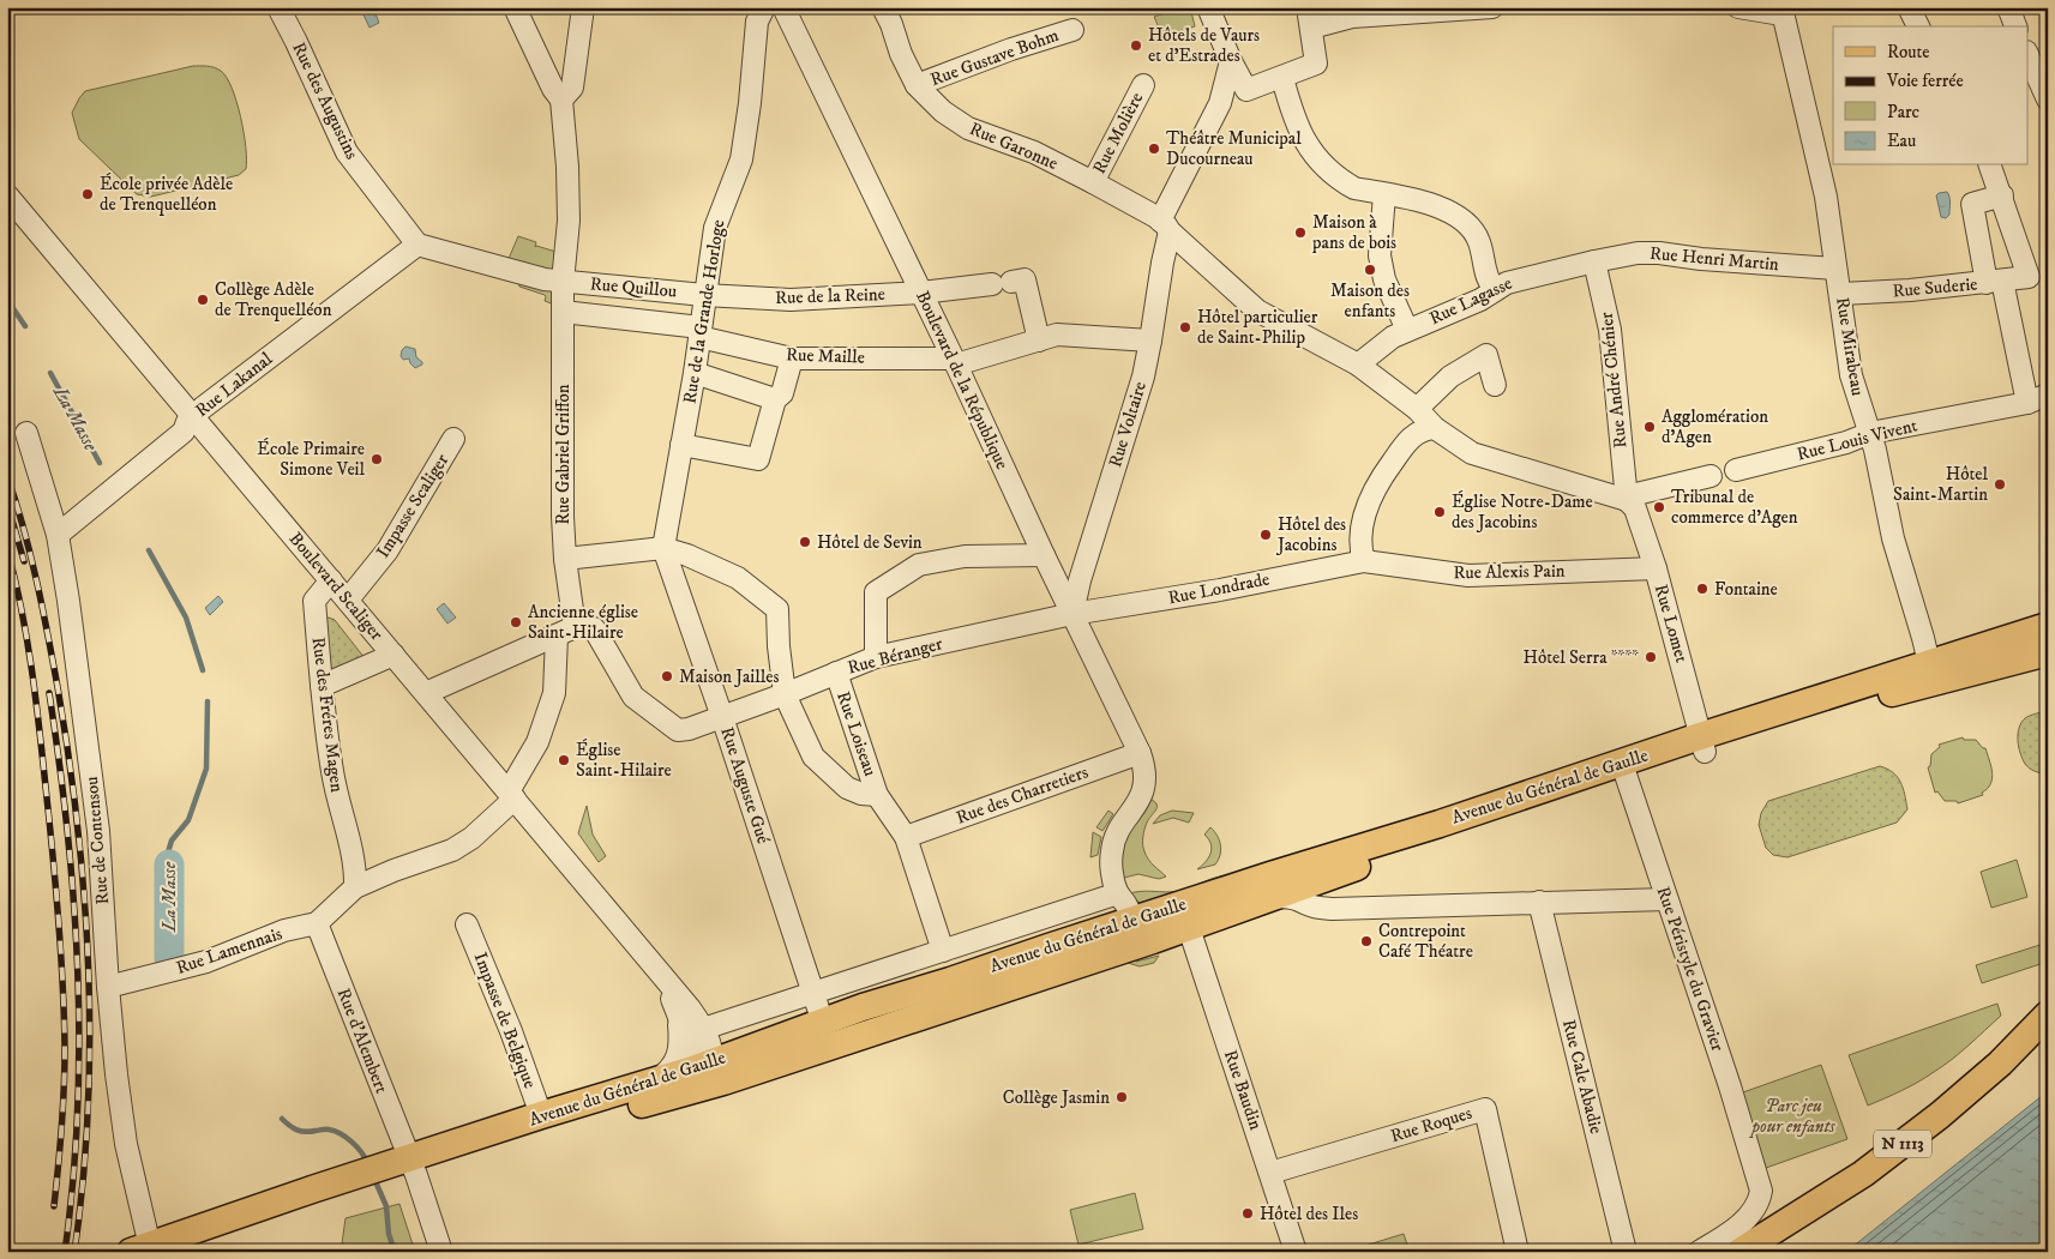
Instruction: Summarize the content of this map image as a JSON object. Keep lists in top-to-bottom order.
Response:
{
  "streets": {
    "main road": ["Avenue du Général de Gaulle", "N 1113"],
    "street": [
      "Rue Gustave Bohm",
      "Rue des Augustins",
      "Rue Molière",
      "Rue Garonne",
      "Rue Henri Martin",
      "Rue Quillou",
      "Rue Suderie",
      "Rue de la Reine",
      "Rue Lagasse",
      "Rue de la Grande Horloge",
      "Rue Mirabeau",
      "Rue Maille",
      "Boulevard de la République",
      "Rue André Chénier",
      "Rue Lakanal",
      "Rue Voltaire",
      "Rue Louis Vivent",
      "Rue Gabriel Griffon",
      "Impasse Scaliger",
      "Rue Alexis Pain",
      "Boulevard Scaliger",
      "Rue Londrade",
      "Rue Lomet",
      "Rue Béranger",
      "Rue des Fréres Magen",
      "Rue Loiseau",
      "Rue Auguste Gué",
      "Rue des Charretiers",
      "Rue de Contensou",
      "Rue Lamennais",
      "Rue Péristyle du Gravier",
      "Impasse de Belgique",
      "Rue d'Alembert",
      "Rue Cale Abadie",
      "Rue Baudin",
      "Rue Roques"
    ]
  },
  "crossings": [
    ["Rue Gustave Bohm", "Rue Garonne"],
    ["Rue des Augustins", "Rue Lakanal"],
    ["Rue Molière", "Rue Garonne"],
    ["Rue Garonne", "Rue Lagasse"],
    ["Rue Garonne", "Rue André Chénier"],
    ["Rue Garonne", "Rue Voltaire"],
    ["Rue Garonne", "Rue Lomet"],
    ["Rue Henri Martin", "Rue Lagasse"],
    ["Rue Henri Martin", "Rue Mirabeau"],
    ["Rue Henri Martin", "Rue André Chénier"],
    ["Rue Quillou", "Rue de la Reine"],
    ["Rue Quillou", "Rue de la Grande Horloge"],
    ["Rue Quillou", "Rue Gabriel Griffon"],
    ["Rue Suderie", "Rue Mirabeau"],
    ["Rue de la Reine", "Rue de la Grande Horloge"],
    ["Rue de la Reine", "Rue Maille"],
    ["Rue de la Reine", "Boulevard de la République"],
    ["Rue Lagasse", "Rue André Chénier"],
    ["Rue de la Grande Horloge", "Rue Maille"],
    ["Rue de la Grande Horloge", "Rue Auguste Gué"],
    ["Rue Mirabeau", "Rue Louis Vivent"],
    ["Rue Mirabeau", "Avenue du Général de Gaulle"],
    ["Rue Maille", "Boulevard de la République"],
    ["Rue Maille", "Rue Voltaire"],
    ["Rue Maille", "Rue Gabriel Griffon"],
    ["Boulevard de la République", "Rue Voltaire"],
    ["Boulevard de la République", "Rue Londrade"],
    ["Boulevard de la République", "Rue Béranger"],
    ["Boulevard de la République", "Avenue du Général de Gaulle"],
    ["Boulevard de la République", "Rue des Charretiers"],
    ["Rue André Chénier", "Rue Lomet"],
    ["Rue Lakanal", "Boulevard Scaliger"],
    ["Rue Lakanal", "Rue de Contensou"],
    ["Rue Voltaire", "Rue Londrade"],
    ["Rue Voltaire", "Rue Béranger"],
    ["Rue Gabriel Griffon", "Rue Béranger"],
    ["Impasse Scaliger", "Boulevard Scaliger"],
    ["Rue Alexis Pain", "Rue Londrade"],
    ["Rue Alexis Pain", "Rue Lomet"],
    ["Boulevard Scaliger", "Rue des Fréres Magen"],
    ["Boulevard Scaliger", "Avenue du Général de Gaulle"],
    ["Rue Londrade", "Rue Béranger"],
    ["Rue Lomet", "Avenue du Général de Gaulle"],
    ["Rue Béranger", "Rue Loiseau"],
    ["Rue Béranger", "Rue Auguste Gué"],
    ["Rue Loiseau", "Avenue du Général de Gaulle"],
    ["Rue Loiseau", "Rue des Charretiers"],
    ["Rue Auguste Gué", "Avenue du Général de Gaulle"],
    ["Avenue du Général de Gaulle", "Rue de Contensou"],
    ["Avenue du Général de Gaulle", "Rue Péristyle du Gravier"],
    ["Avenue du Général de Gaulle", "Impasse de Belgique"],
    ["Avenue du Général de Gaulle", "Rue d'Alembert"],
    ["Avenue du Général de Gaulle", "Rue Baudin"],
    ["Rue de Contensou", "Rue Lamennais"],
    ["Rue Lamennais", "Rue d'Alembert"],
    ["Rue Baudin", "Rue Roques"]
  ],
  "water": ["La Masse"],
  "parks": ["Parc jeu pour enfants"],
  "places": [
    "Hôtels de Vaurs et d'Estrades",
    "Théâtre Municipal Ducourneau",
    "École privée Adèle de Trenquelléon",
    "Maison à pans de bois",
    "Maison des enfants",
    "Collège Adèle de Trenquelléon",
    "Hôtel particulier de Saint-Philip",
    "Agglomération d'Agen",
    "École Primaire Simone Veil",
    "Hôtel Saint-Martin",
    "Tribunal de commerce d'Agen",
    "Église Notre-Dame des Jacobins",
    "Hôtel des Jacobins",
    "Hôtel de Sevin",
    "Fontaine",
    "Ancienne église Saint-Hilaire",
    "Hôtel Serra ****",
    "Maison Jailles",
    "Église Saint-Hilaire",
    "Contrepoint Café Théatre",
    "Collège Jasmin",
    "Hôtel des Iles"
  ],
  "legend": [
    "Route",
    "Voie ferrée",
    "Parc",
    "Eau"
  ]
}
